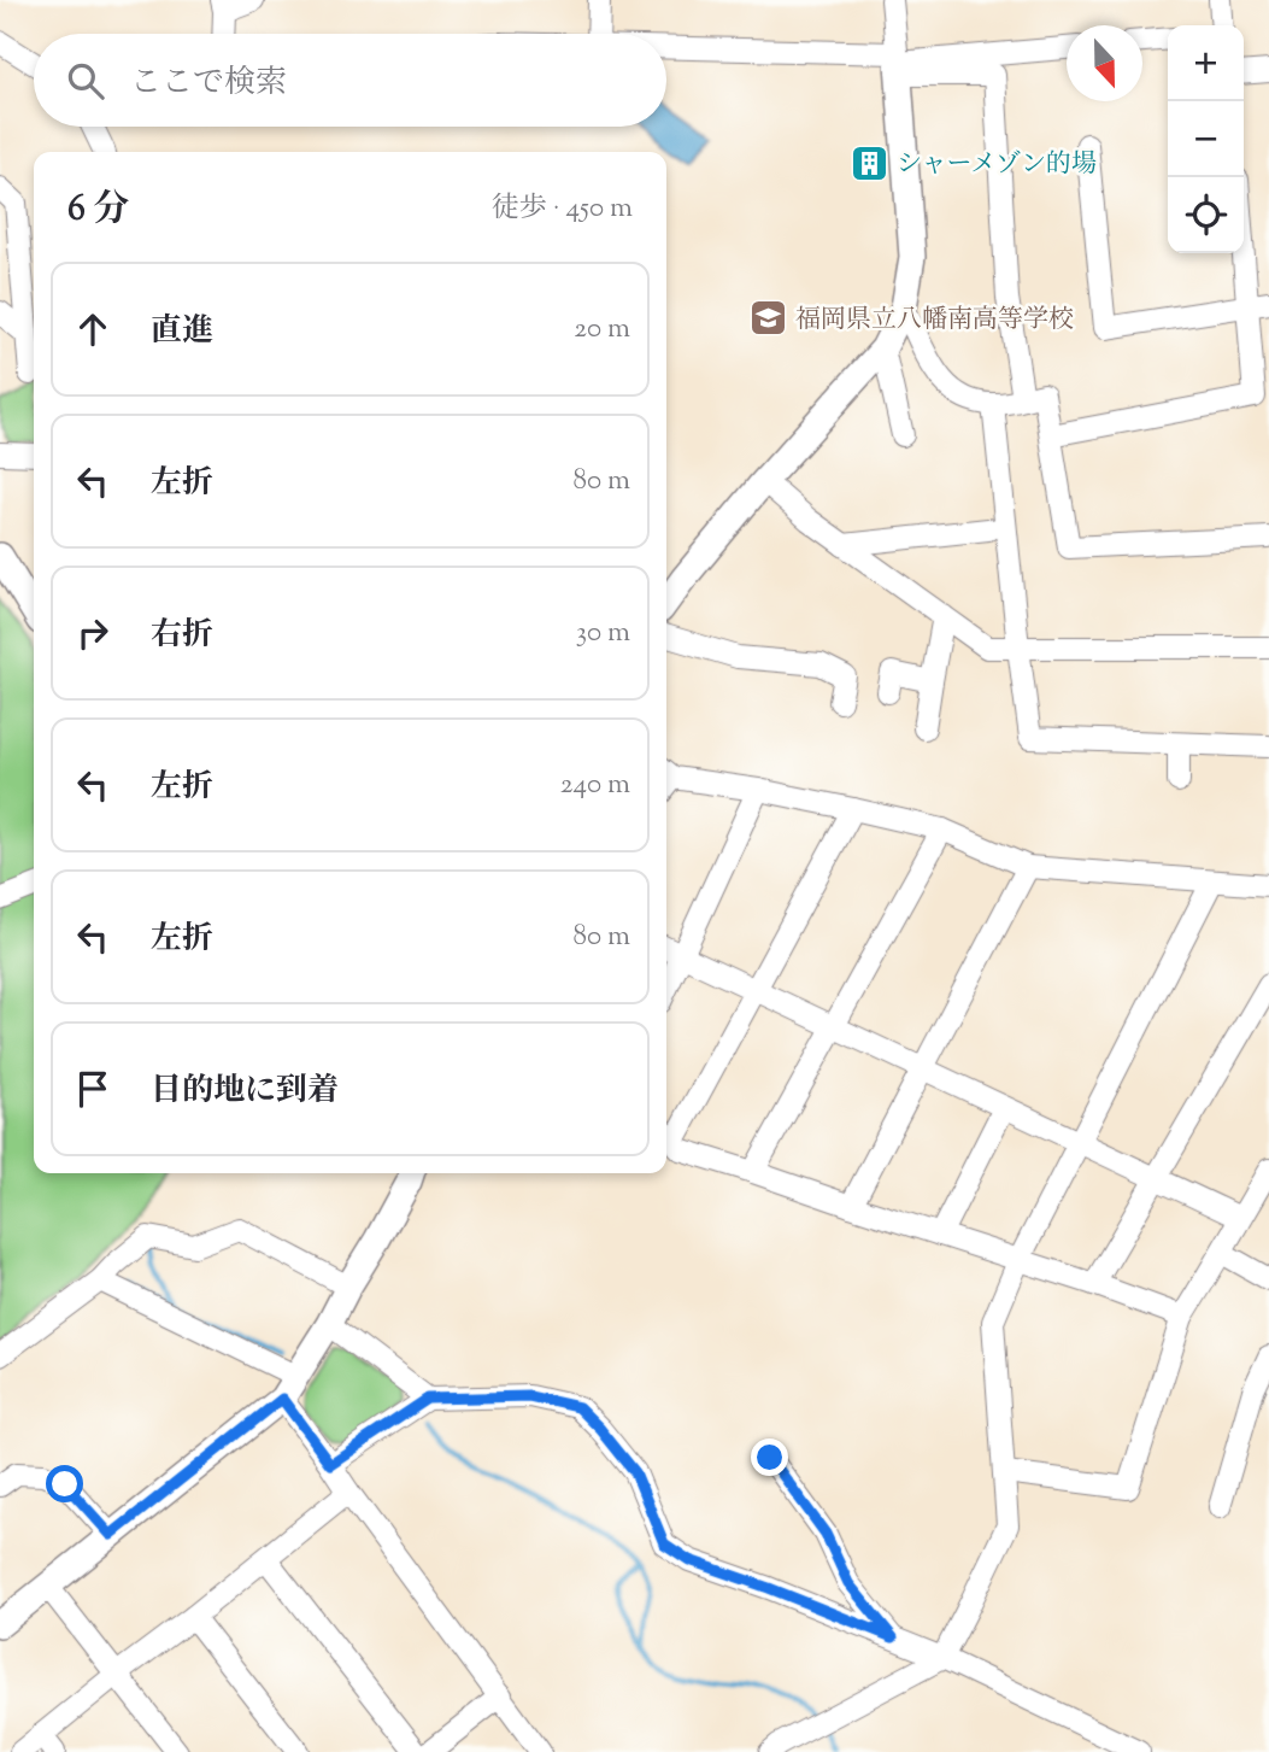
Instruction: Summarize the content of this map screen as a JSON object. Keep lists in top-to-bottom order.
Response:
{
  "places": {
    "building": ["シャーメゾン的場"],
    "school or university": ["福岡県立八幡南高等学校"]
  },
  "north": "bottom",
  "page": {
    "map_buttons": ["+", "−"],
    "search": "ここで検索",
    "heading": ["6 分", "徒歩 · 450 m"],
    "list": [
      ["直進", "20 m"],
      ["左折", "80 m"],
      ["右折", "30 m"],
      ["左折", "240 m"],
      ["左折", "80 m"],
      "目的地に到着"
    ]
  }
}
